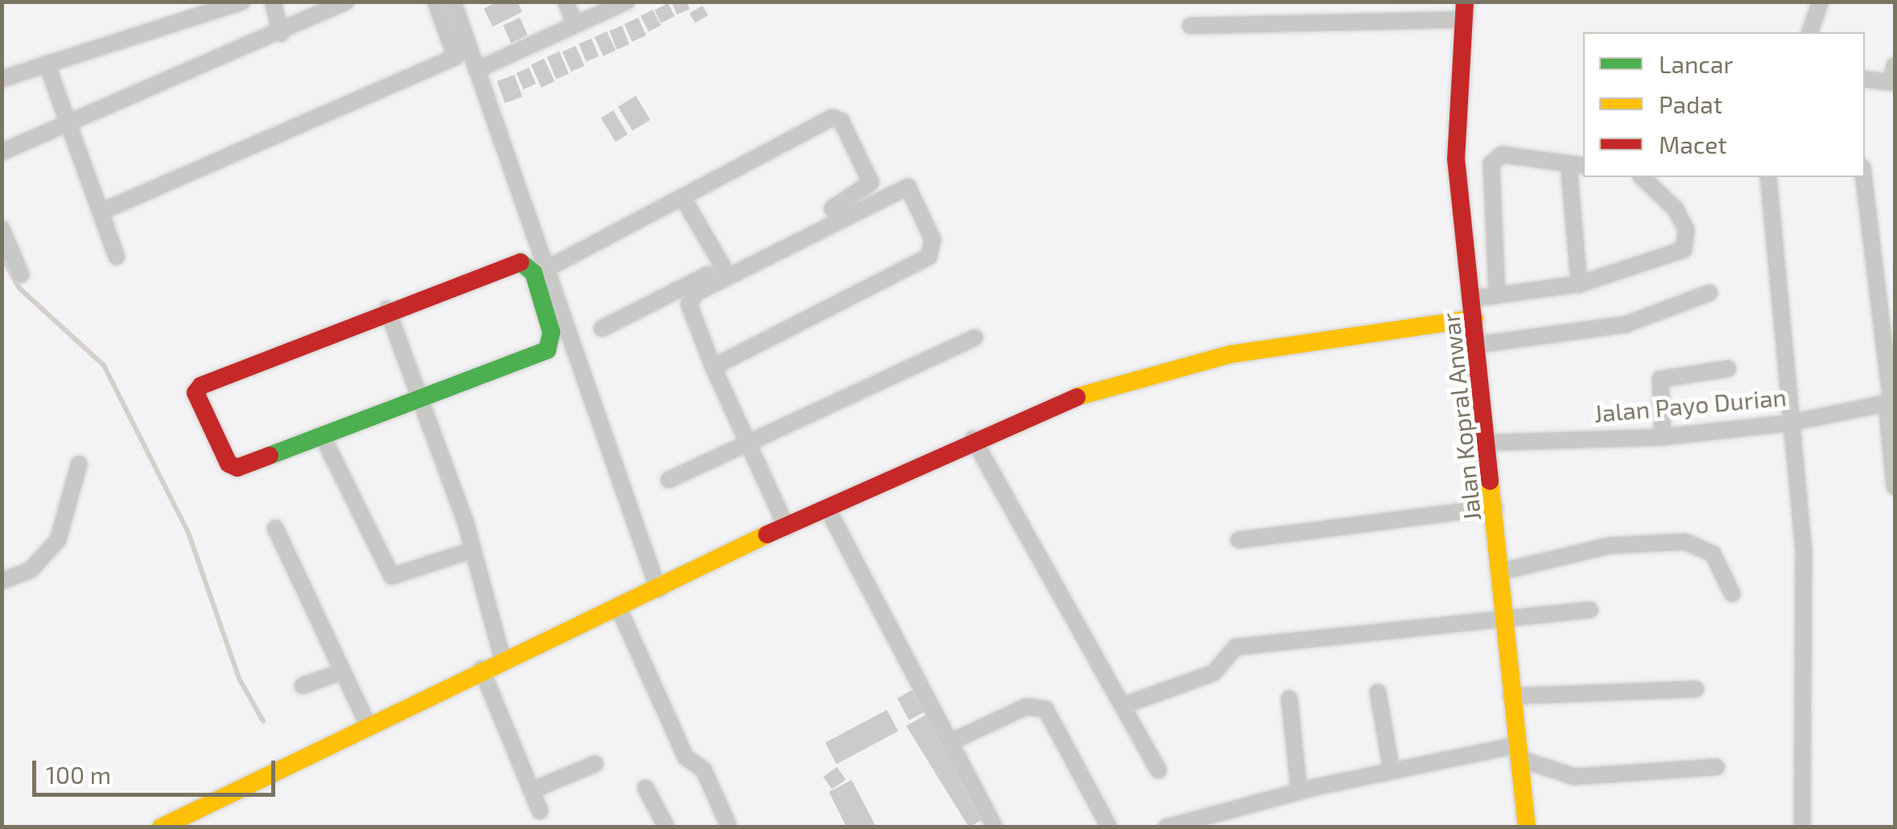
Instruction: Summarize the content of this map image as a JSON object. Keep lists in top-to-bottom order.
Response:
{
  "streets": {
    "street": ["Jalan Payo Durian", "Jalan Kopral Anwar"]
  },
  "crossings": [
    ["Jalan Payo Durian", "Jalan Kopral Anwar"]
  ],
  "legend": ["Lancar", "Padat", "Macet"],
  "scale_bar": "100 m"
}
